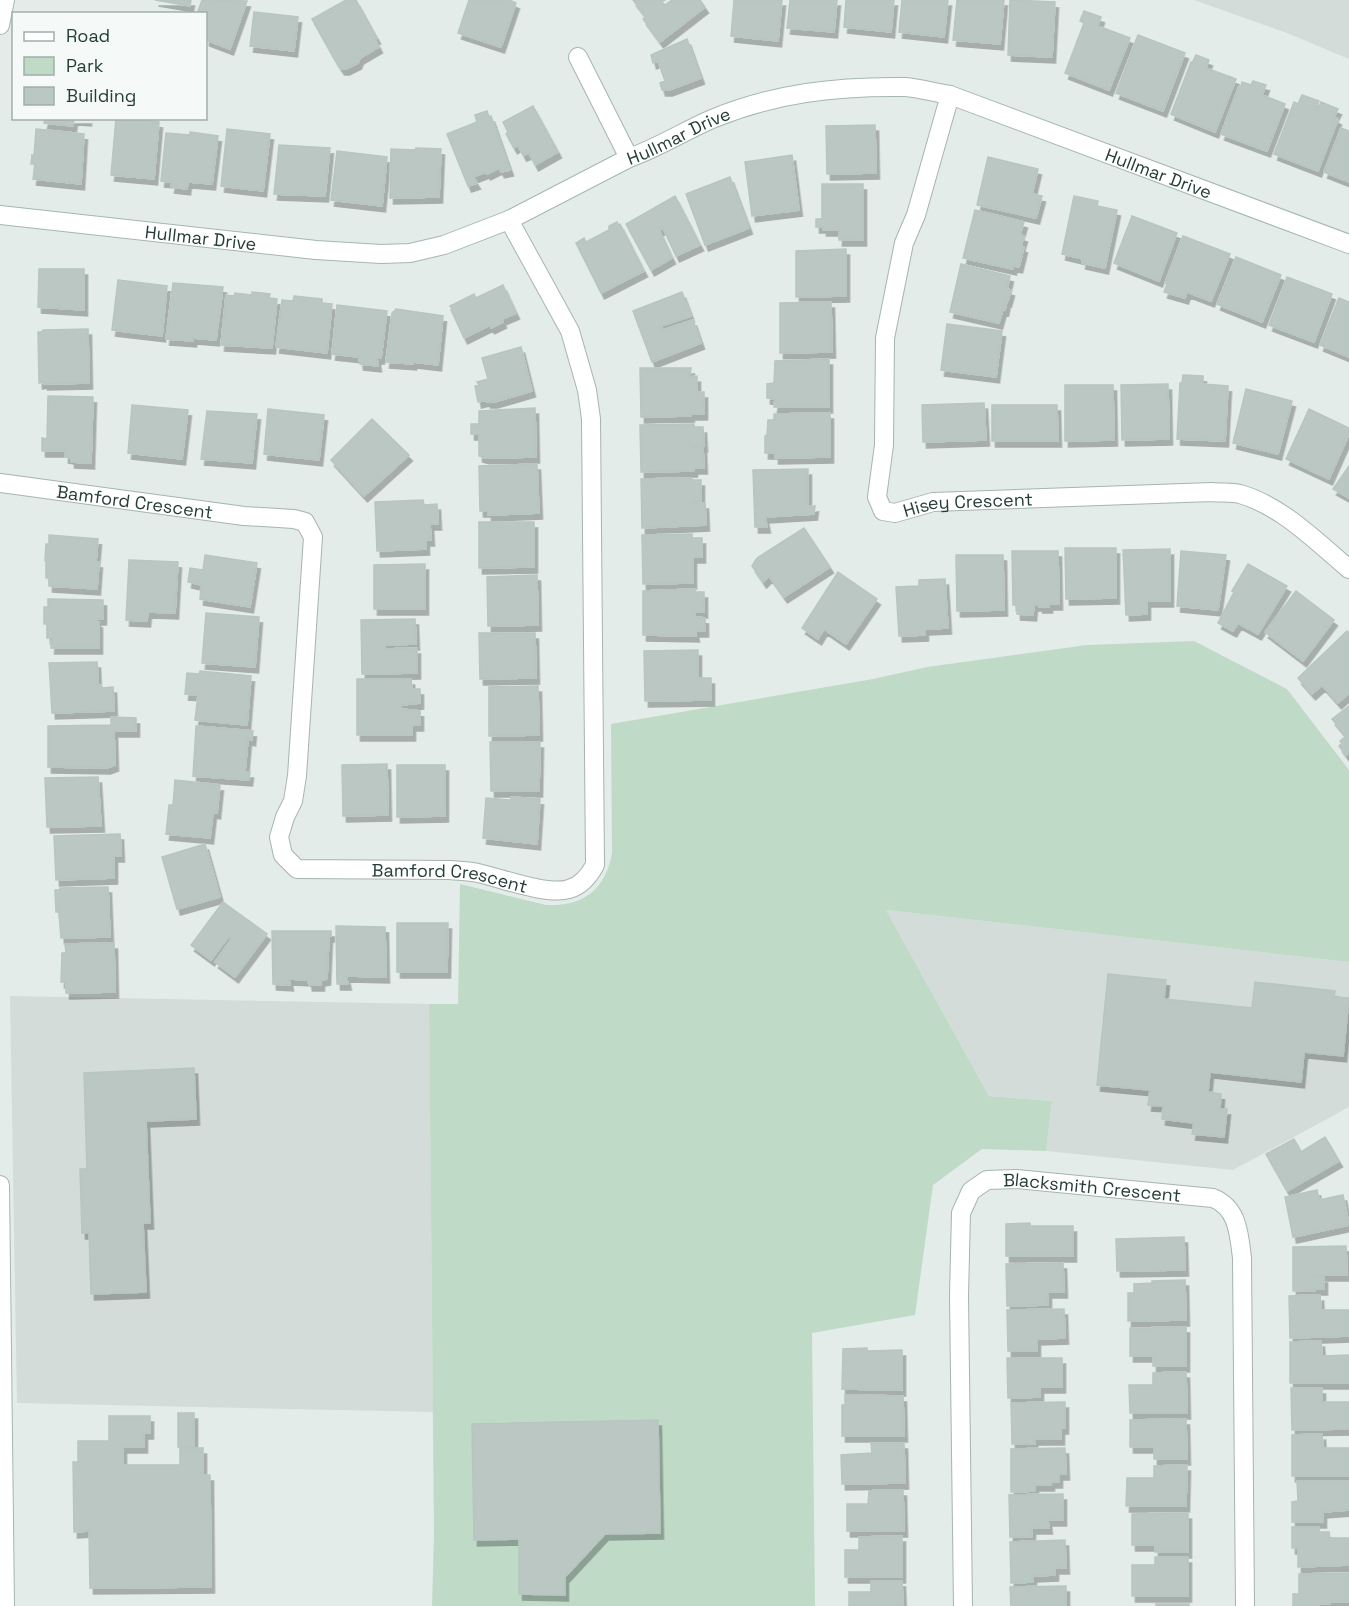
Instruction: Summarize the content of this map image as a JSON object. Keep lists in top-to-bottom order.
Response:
{
  "streets": {
    "street": [
      "Hullmar Drive",
      "Bamford Crescent",
      "Hisey Crescent",
      "Blacksmith Crescent"
    ]
  },
  "crossings": [
    ["Hullmar Drive", "Bamford Crescent"],
    ["Hullmar Drive", "Hisey Crescent"]
  ],
  "legend": ["Road", "Park", "Building"]
}
